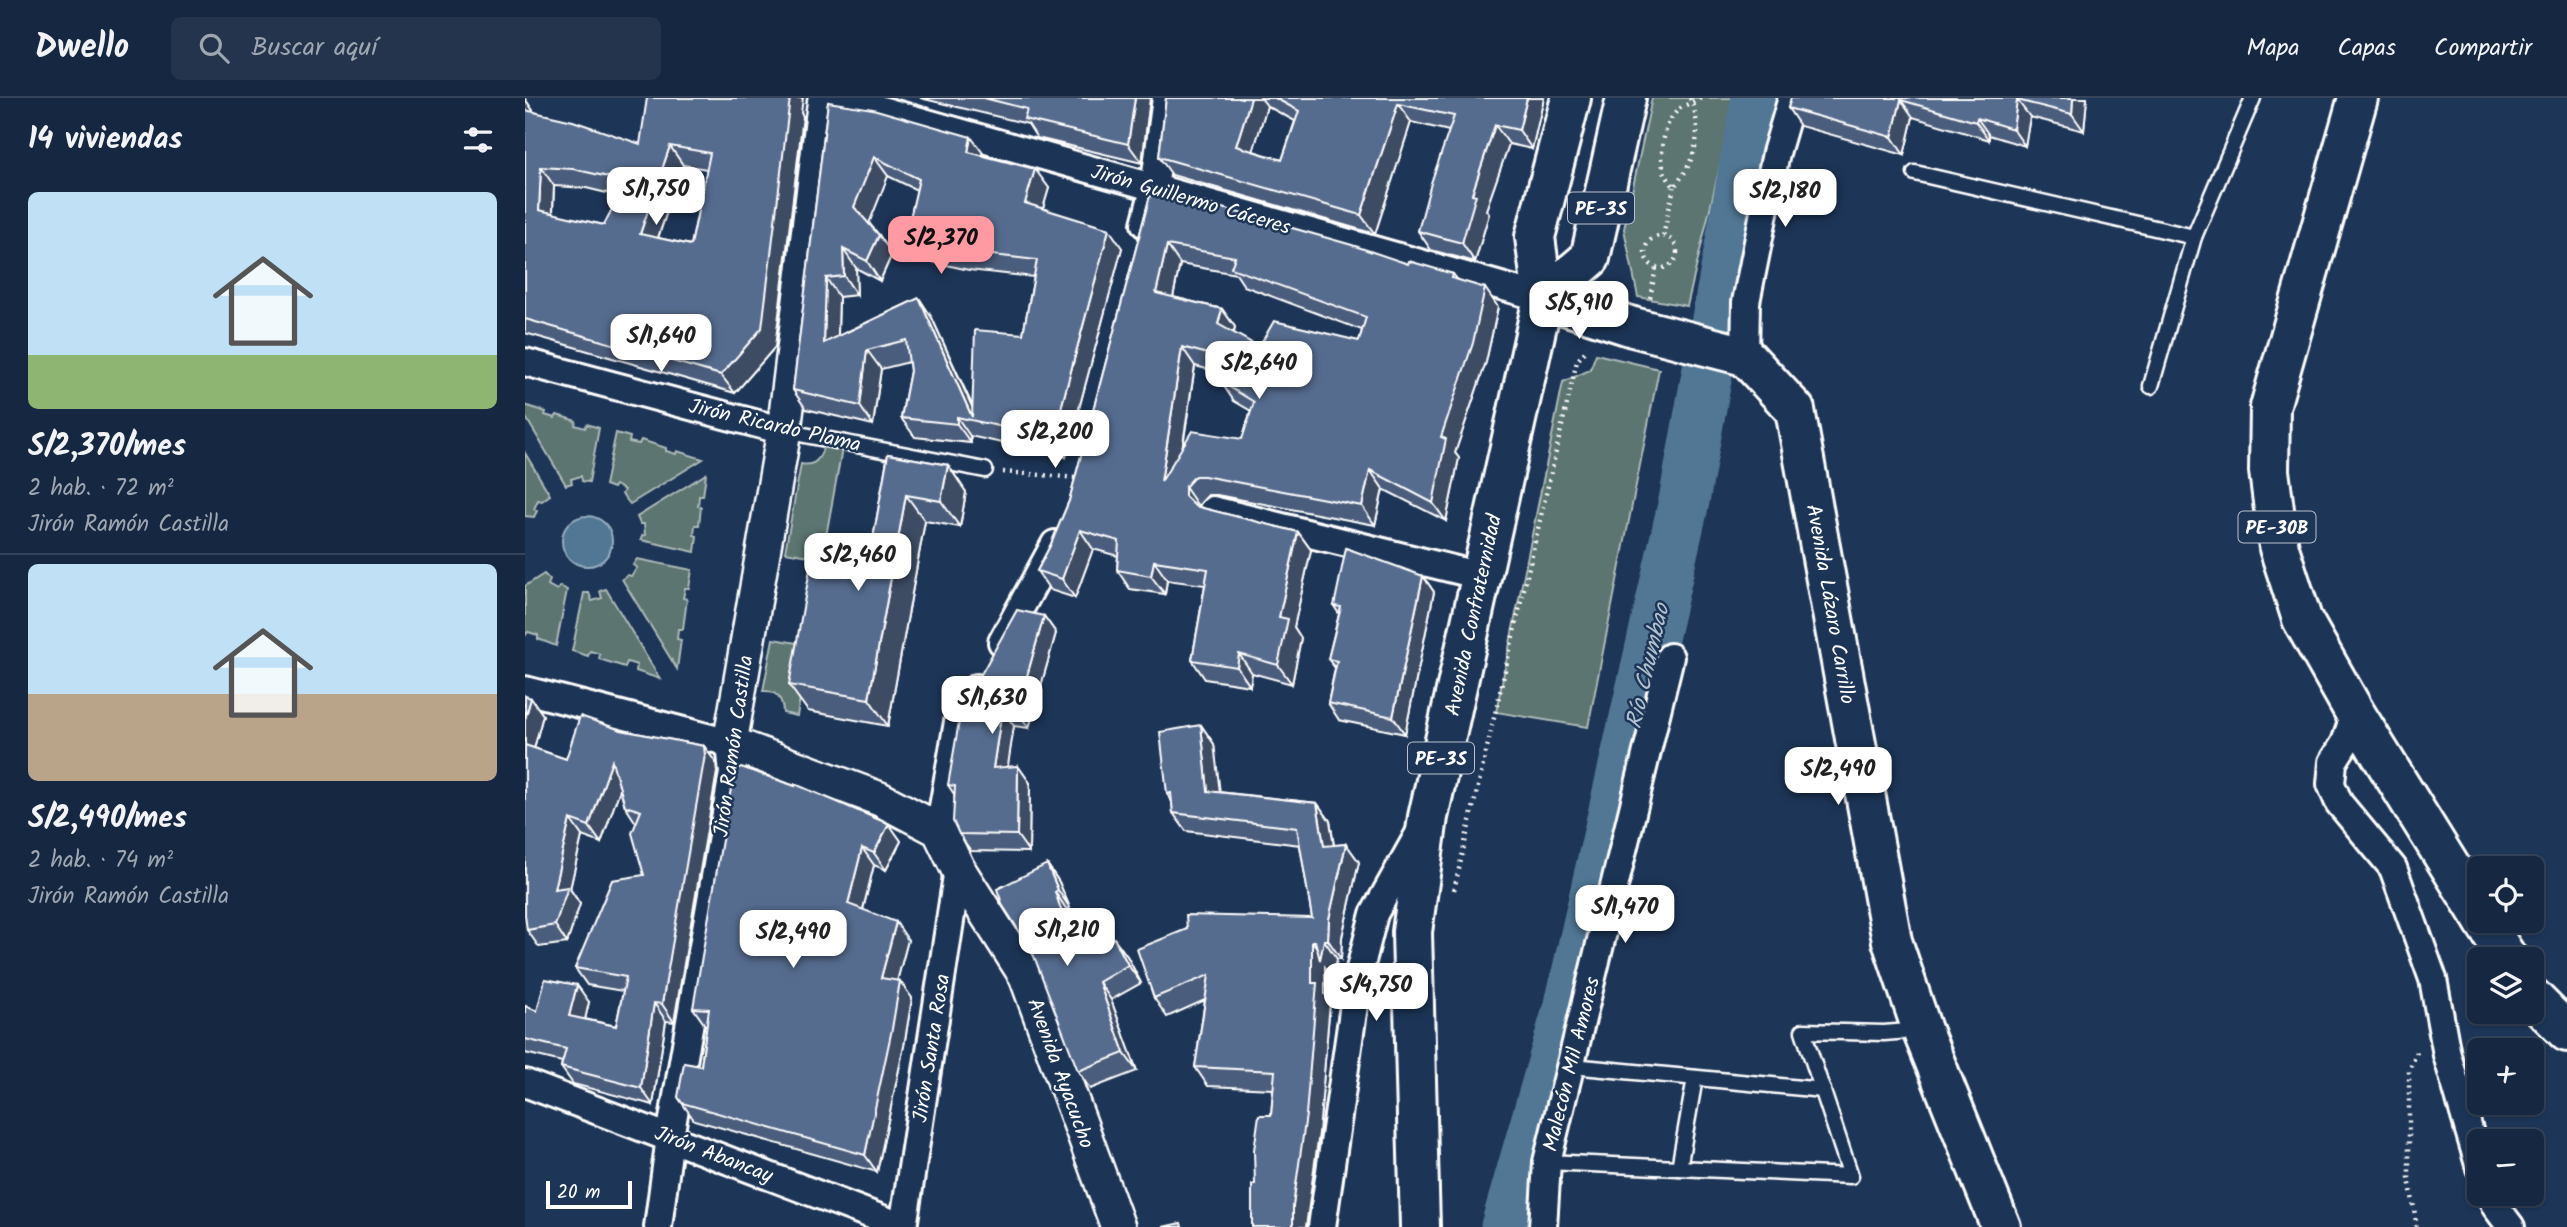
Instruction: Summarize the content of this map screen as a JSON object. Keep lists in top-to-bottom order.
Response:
{
  "streets": {
    "main road": [
      "PE-3S",
      "PE-30B",
      "Avenida Lázaro Carrillo",
      "Avenida Confraternidad"
    ],
    "street": [
      "Jirón Guillermo Cáceres",
      "Jirón Ricardo Plama",
      "Jirón Ramón Castilla",
      "Jirón Santa Rosa",
      "Malecón Mil Amores",
      "Avenida Ayacucho",
      "Jirón Abancay"
    ]
  },
  "crossings": [
    ["Jirón Guillermo Cáceres", "PE-3S"],
    ["Jirón Guillermo Cáceres", "Avenida Confraternidad"],
    ["PE-3S", "Avenida Confraternidad"],
    ["Jirón Ricardo Plama", "Jirón Ramón Castilla"],
    ["Jirón Ramón Castilla", "Jirón Abancay"],
    ["Jirón Santa Rosa", "Avenida Ayacucho"],
    ["Jirón Santa Rosa", "Jirón Abancay"]
  ],
  "water": ["Río Chumbao"],
  "scale_bar": "20 m",
  "page": {
    "header": "Dwello",
    "search": "Buscar aquí",
    "nav": ["Mapa", "Capas", "Compartir"],
    "heading": "14 viviendas",
    "price": [
      "S/1,750",
      "S/2,180",
      "S/2,370",
      "S/5,910",
      "S/1,640",
      "S/2,640",
      "S/2,200",
      "S/2,460",
      "S/1,630",
      "S/2,490",
      "S/1,470",
      "S/1,210",
      "S/2,490",
      "S/4,750"
    ],
    "list": [
      {
        "name": "S/2,370/mes",
        "note": "2 hab. · 72 m² · Jirón Ramón Castilla"
      },
      {
        "name": "S/2,490/mes",
        "note": "2 hab. · 74 m² · Jirón Ramón Castilla"
      }
    ],
    "map_buttons": ["+", "−"],
    "scale": "20 m"
  }
}
